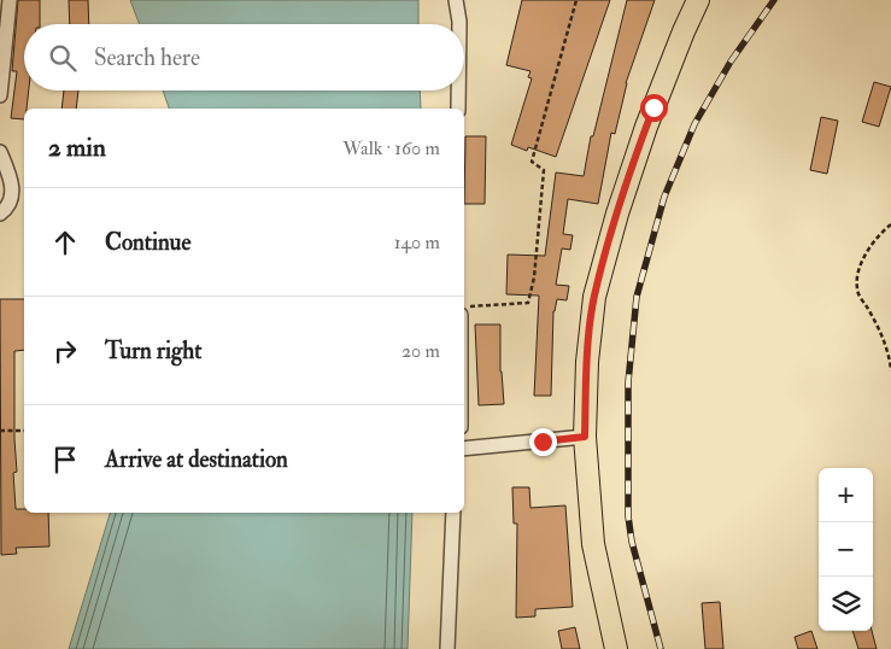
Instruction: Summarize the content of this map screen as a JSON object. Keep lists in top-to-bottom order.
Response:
{
  "page": {
    "search": "Search here",
    "heading": ["2 min", "Walk · 160 m"],
    "list": [
      ["Continue", "140 m"],
      ["Turn right", "20 m"],
      "Arrive at destination"
    ],
    "map_buttons": ["+", "−"]
  }
}
